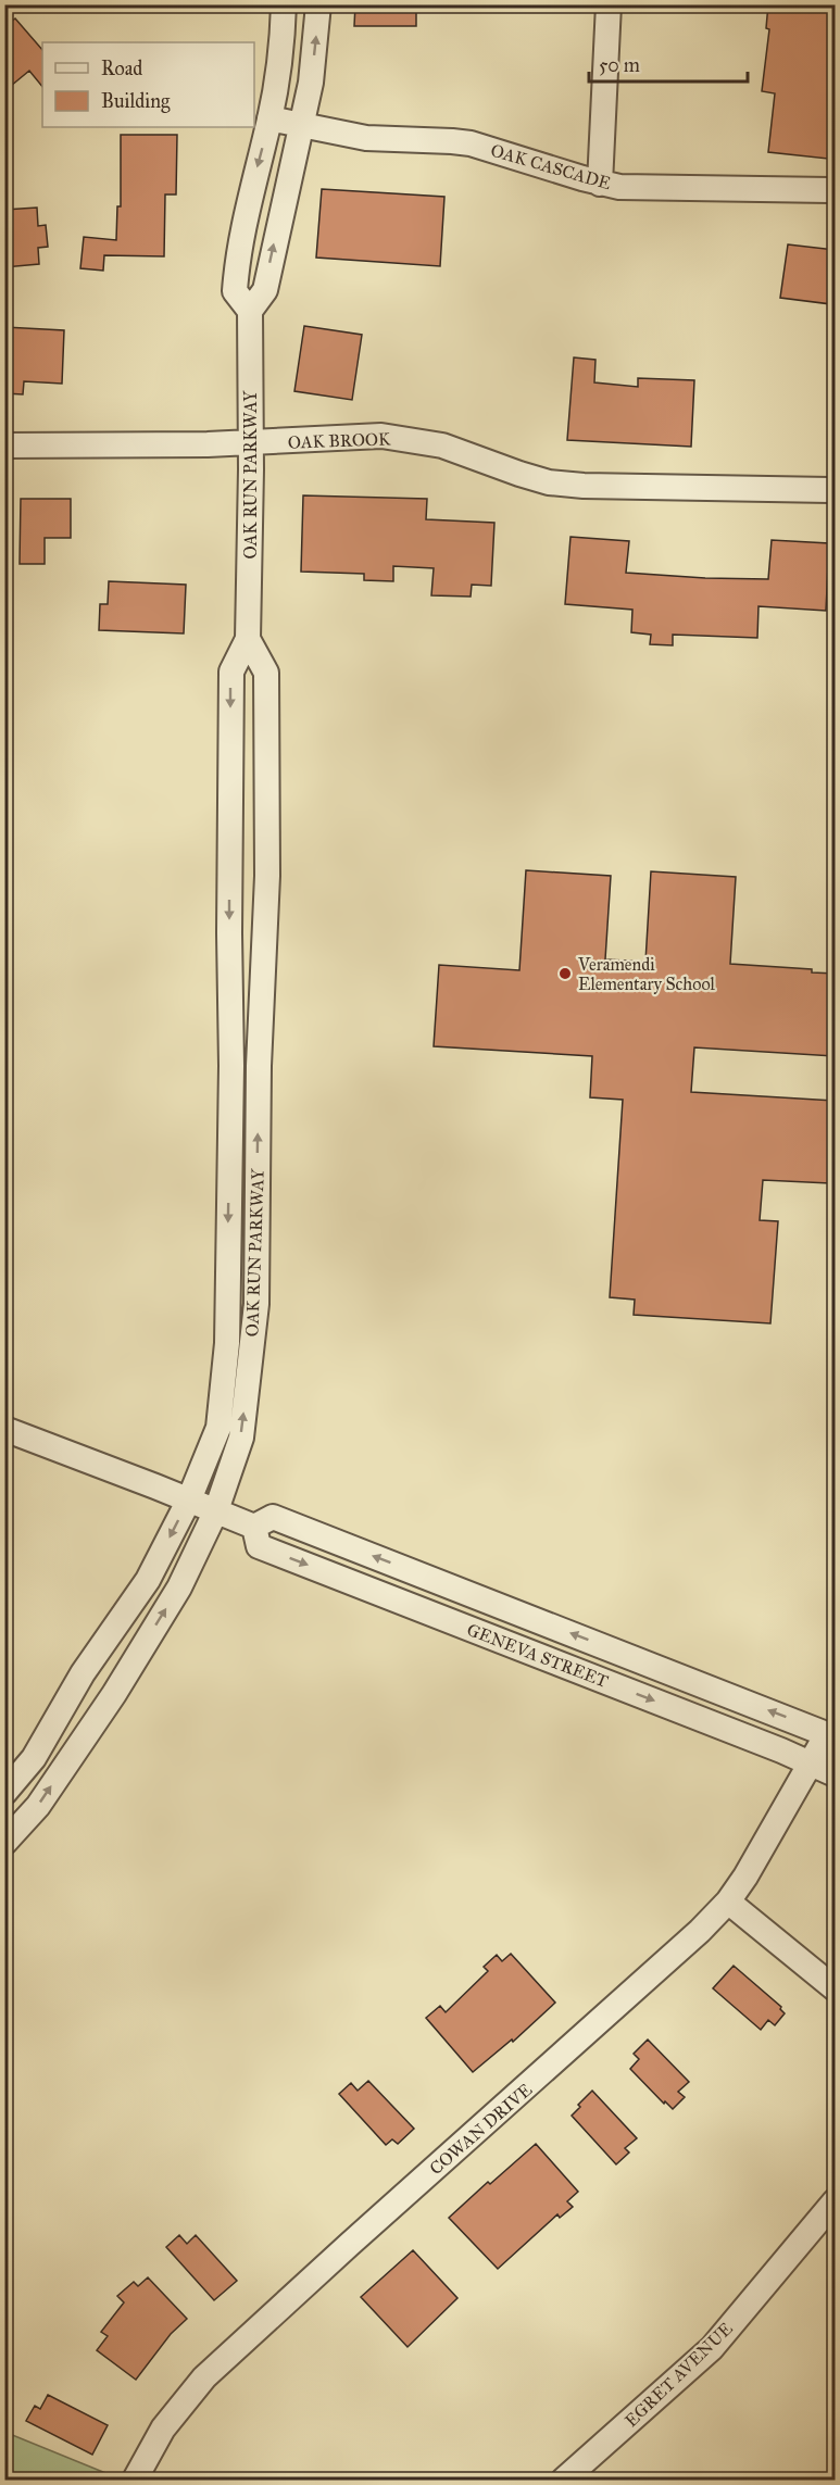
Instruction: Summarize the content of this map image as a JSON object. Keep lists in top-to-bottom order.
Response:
{
  "streets": {
    "street": [
      "OAK CASCADE",
      "OAK BROOK",
      "OAK RUN PARKWAY",
      "GENEVA STREET",
      "COWAN DRIVE",
      "EGRET AVENUE"
    ]
  },
  "crossings": [
    ["OAK CASCADE", "OAK RUN PARKWAY"],
    ["OAK BROOK", "OAK RUN PARKWAY"],
    ["GENEVA STREET", "COWAN DRIVE"]
  ],
  "places": ["Veramendi Elementary School"],
  "legend": ["Road", "Building"],
  "scale_bar": "50 m"
}
